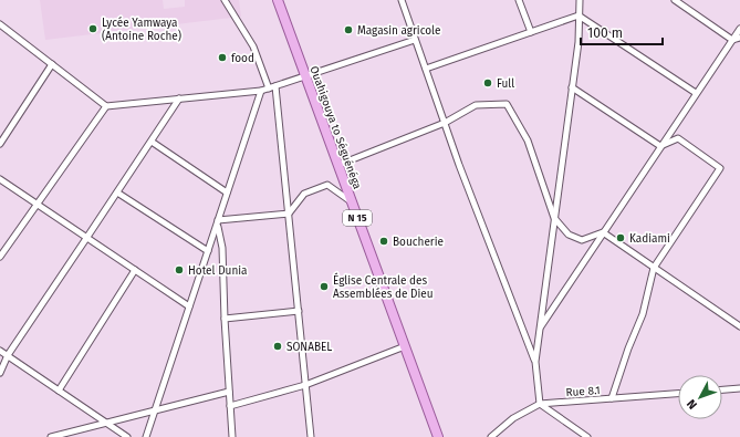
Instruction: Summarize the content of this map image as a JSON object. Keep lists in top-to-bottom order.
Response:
{
  "streets": {
    "main road": ["Ouahigouya to Séguénéga", "N 15"],
    "street": ["Rue 8.1"]
  },
  "places": [
    "Lycée Yamwaya (Antoine Roche)",
    "Magasin agricole",
    "food",
    "Full",
    "Kadiami",
    "Boucherie",
    "Hotel Dunia",
    "Église Centrale des Assemblées de Dieu",
    "SONABEL"
  ],
  "scale_bar": "100 m",
  "north": "bottom left"
}
